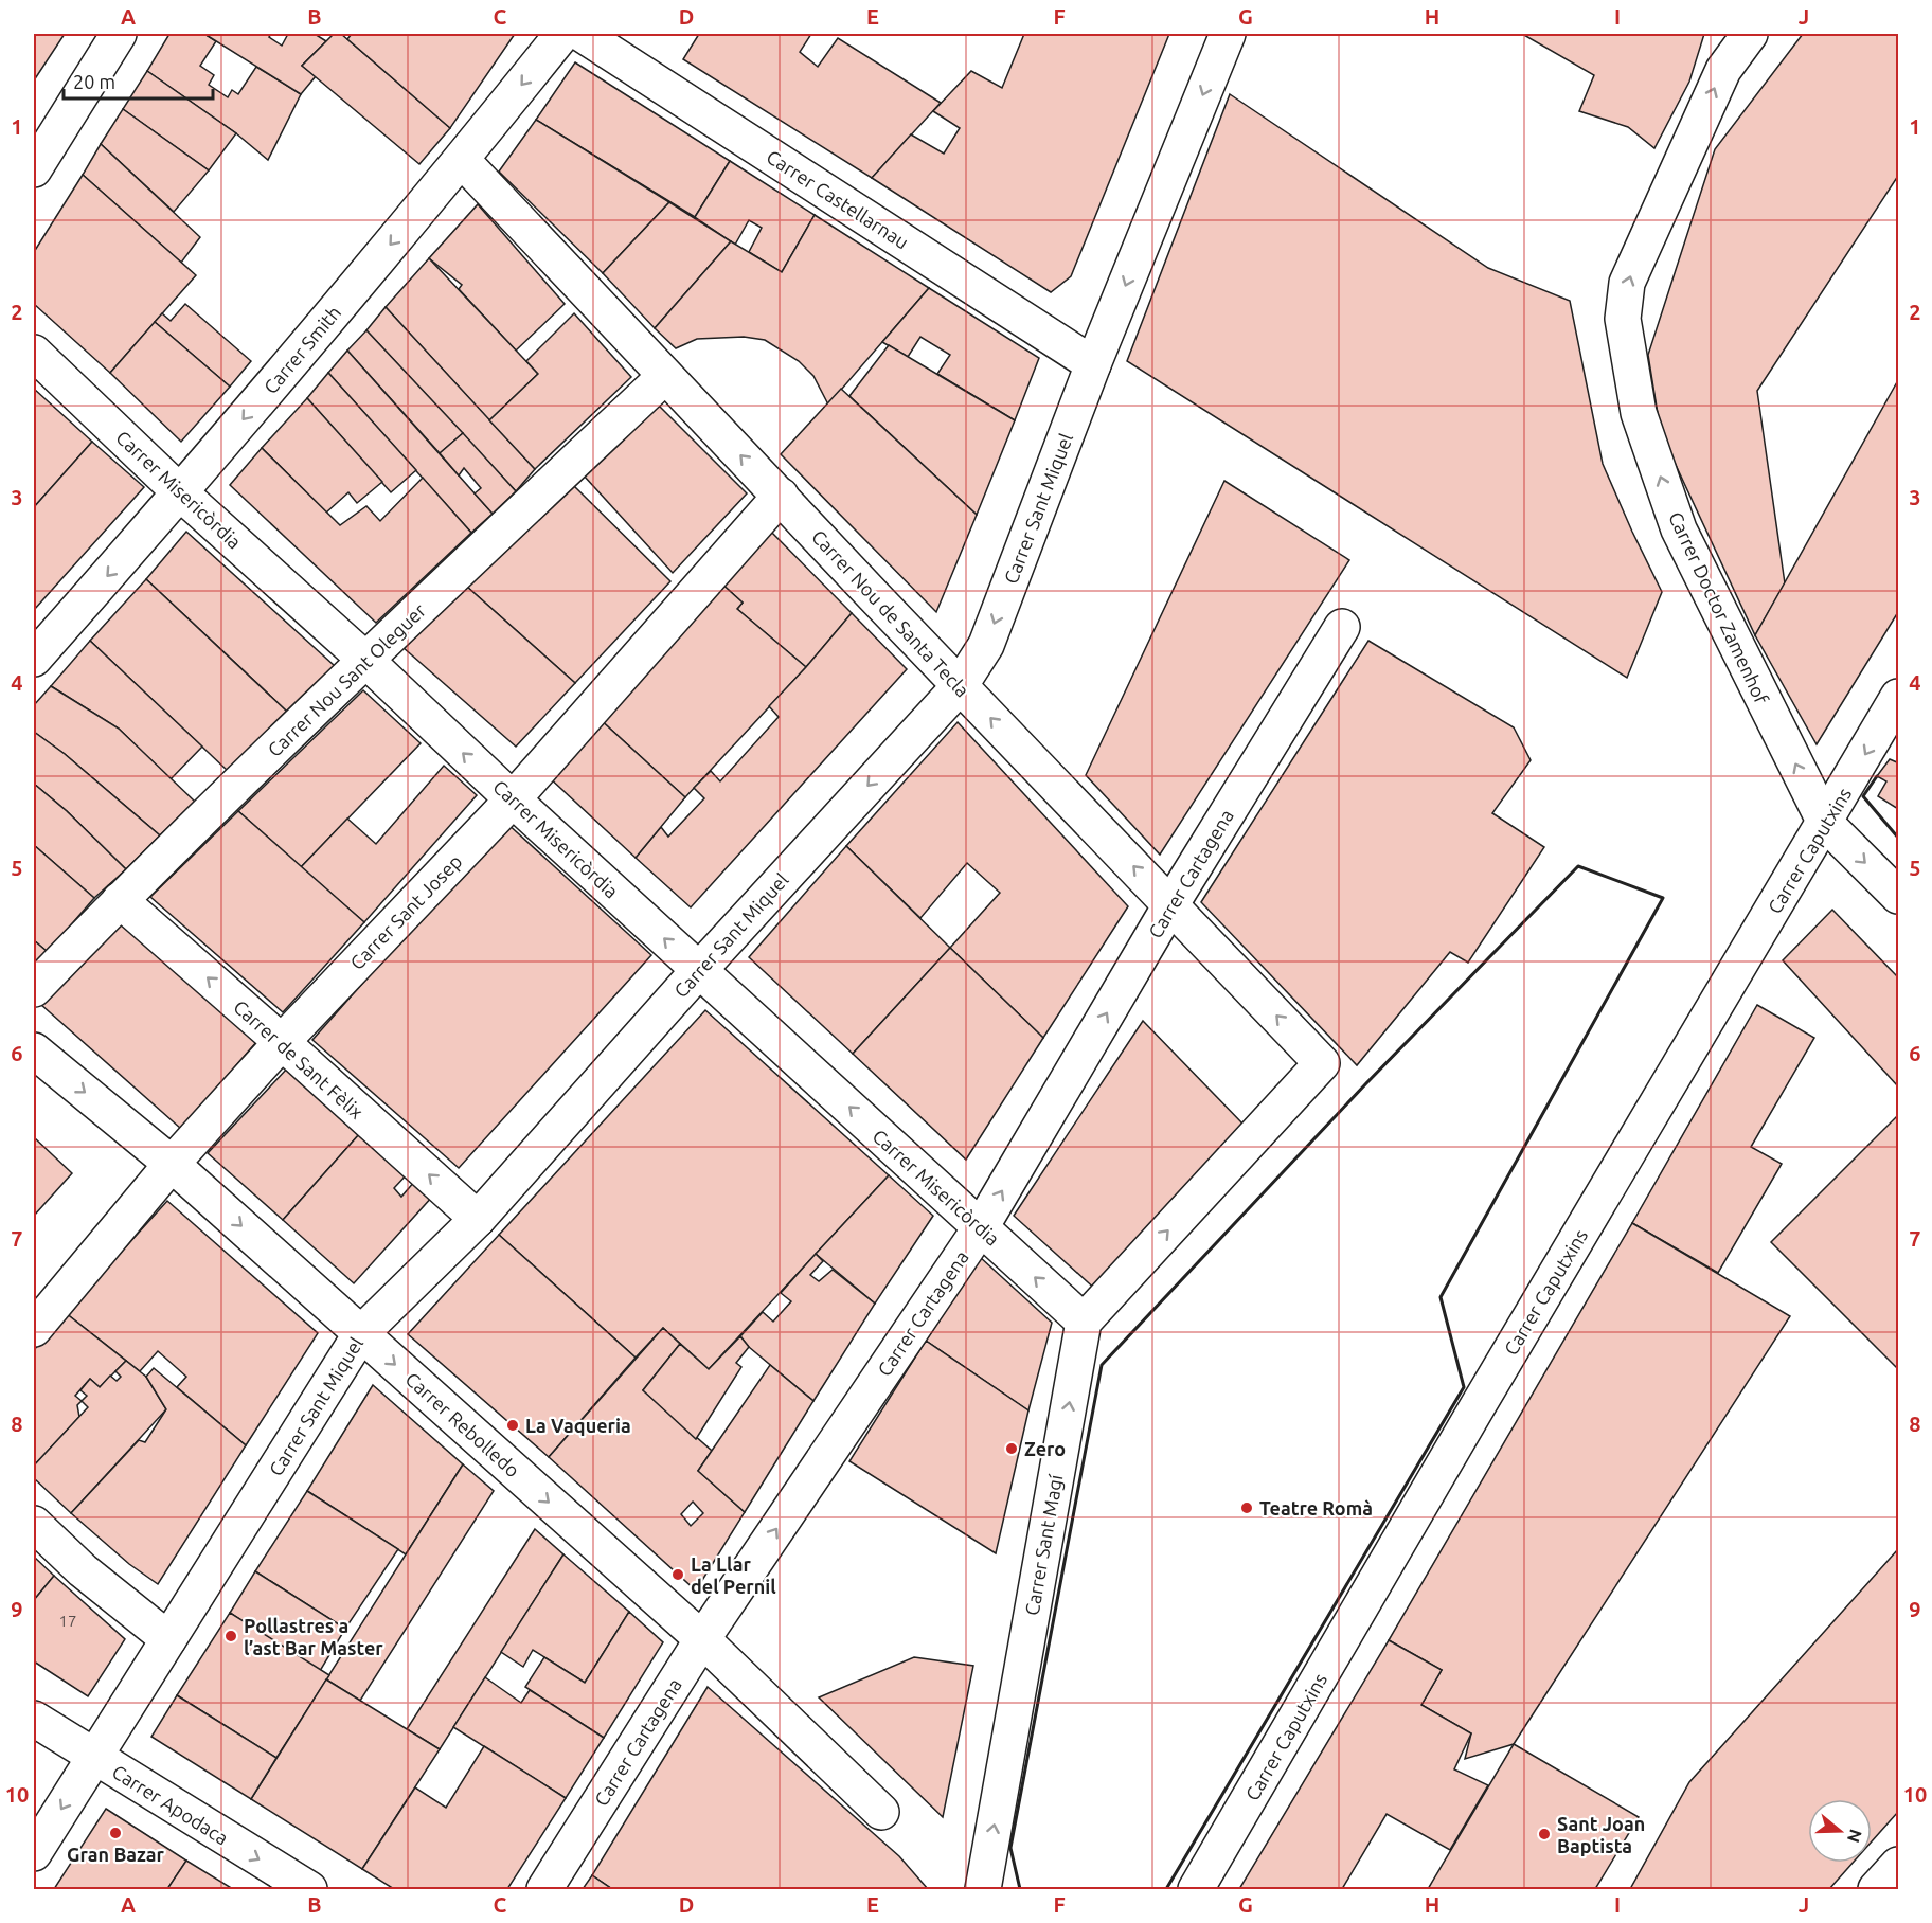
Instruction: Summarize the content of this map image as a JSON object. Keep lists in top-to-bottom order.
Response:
{
  "streets": {
    "street": [
      "Carrer Castellarnau",
      "Carrer Smith",
      "Carrer Misericòrdia",
      "Carrer Sant Miquel",
      "Carrer Doctor Zamenhof",
      "Carrer Nou de Santa Tecla",
      "Carrer Nou Sant Oleguer",
      "Carrer Caputxins",
      "Carrer Cartagena",
      "Carrer Sant Josep",
      "Carrer de Sant Fèlix",
      "Carrer Rebolledo",
      "Carrer Sant Magí",
      "Carrer Apodaca"
    ]
  },
  "crossings": [
    ["Carrer Castellarnau", "Carrer Sant Miquel"],
    ["Carrer Smith", "Carrer Misericòrdia"],
    ["Carrer Smith", "Carrer Nou de Santa Tecla"],
    ["Carrer Misericòrdia", "Carrer Sant Miquel"],
    ["Carrer Misericòrdia", "Carrer Nou de Santa Tecla"],
    ["Carrer Misericòrdia", "Carrer Nou Sant Oleguer"],
    ["Carrer Misericòrdia", "Carrer Cartagena"],
    ["Carrer Misericòrdia", "Carrer Sant Josep"],
    ["Carrer Misericòrdia", "Carrer Sant Magí"],
    ["Carrer Sant Miquel", "Carrer Nou de Santa Tecla"],
    ["Carrer Sant Miquel", "Carrer de Sant Fèlix"],
    ["Carrer Sant Miquel", "Carrer Rebolledo"],
    ["Carrer Sant Miquel", "Carrer Apodaca"],
    ["Carrer Doctor Zamenhof", "Carrer Caputxins"],
    ["Carrer Nou de Santa Tecla", "Carrer Nou Sant Oleguer"],
    ["Carrer Nou de Santa Tecla", "Carrer Cartagena"],
    ["Carrer Nou de Santa Tecla", "Carrer Sant Josep"],
    ["Carrer Nou de Santa Tecla", "Carrer Sant Magí"],
    ["Carrer Nou Sant Oleguer", "Carrer de Sant Fèlix"],
    ["Carrer Cartagena", "Carrer Rebolledo"],
    ["Carrer Sant Josep", "Carrer de Sant Fèlix"],
    ["Carrer Sant Josep", "Carrer Rebolledo"]
  ],
  "one_way": [
    "Carrer Smith",
    "Carrer Misericòrdia",
    "Carrer Sant Miquel",
    "Carrer Cartagena",
    "Carrer de Sant Fèlix",
    "Carrer Rebolledo",
    "Carrer Sant Magí",
    "Carrer Apodaca"
  ],
  "places": [
    "La Vaqueria",
    "Zero",
    "Teatre Romà",
    "La Llar del Pernil",
    "Pollastres a l’ast Bar Master",
    "Gran Bazar",
    "Sant Joan Baptista"
  ],
  "house_numbers": ["17"],
  "scale_bar": "20 m",
  "north": "right",
  "grid": {
    "columns": [
      "A",
      "B",
      "C",
      "D",
      "E",
      "F",
      "G",
      "H",
      "I",
      "J"
    ],
    "rows": [
      "1",
      "2",
      "3",
      "4",
      "5",
      "6",
      "7",
      "8",
      "9",
      "10"
    ]
  }
}
